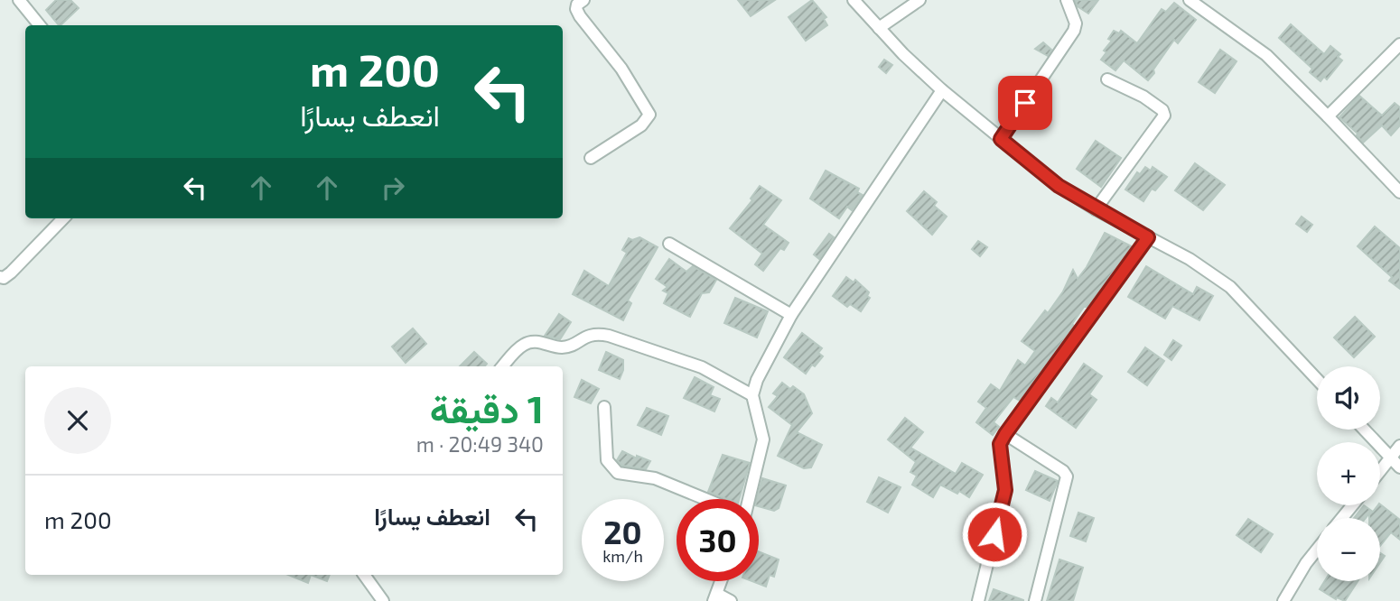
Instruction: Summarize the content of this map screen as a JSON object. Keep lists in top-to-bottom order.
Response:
{
  "page": {
    "turn": ["200 m", "انعطف يسارًا"],
    "map_buttons": ["+", "−"],
    "heading": ["1 دقيقة", "340 m · 20:49"],
    "list": [
      {
        "name": "انعطف يسارًا",
        "value": "200 m"
      }
    ],
    "speed": "20 km/h",
    "limit": "30"
  }
}
